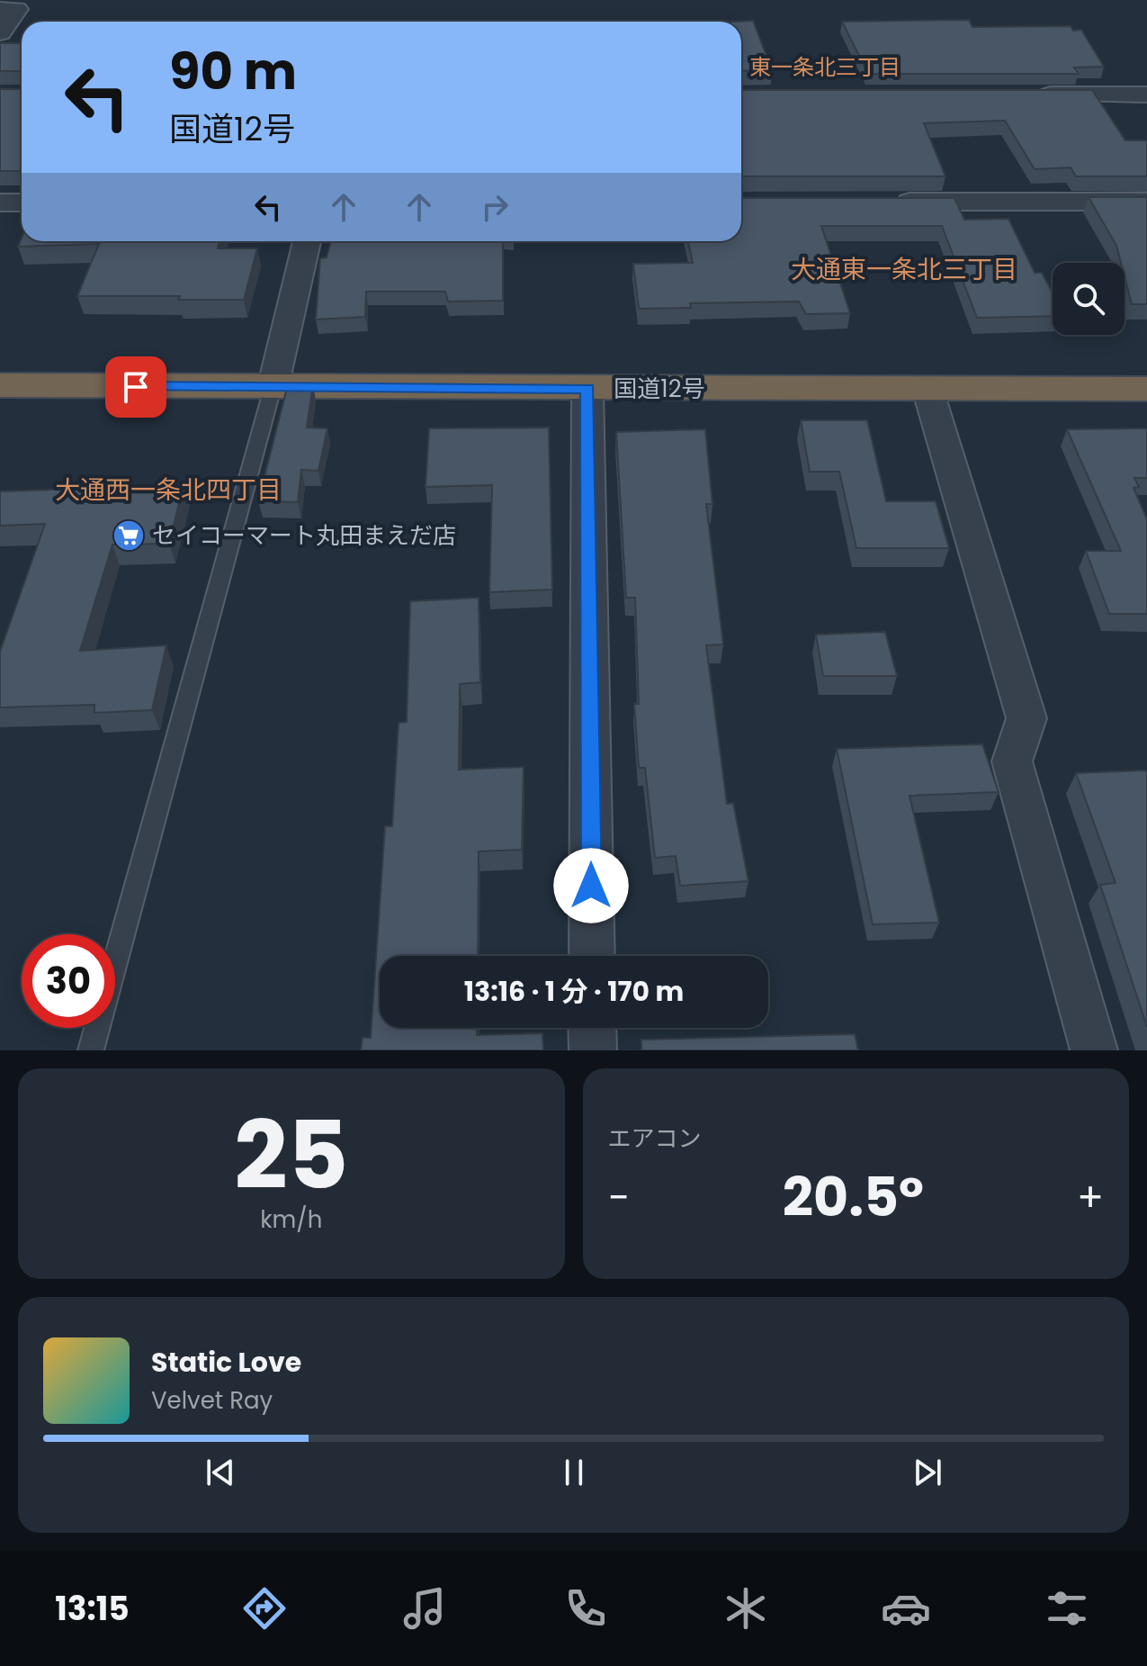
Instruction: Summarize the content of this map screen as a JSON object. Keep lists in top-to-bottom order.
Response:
{
  "streets": {
    "highway": ["国道12号"]
  },
  "districts": ["東一条北三丁目", "大通東一条北三丁目", "大通西一条北四丁目"],
  "places": {
    "supermarket": ["セイコーマート丸田まえだ店"]
  },
  "page": {
    "turn": ["90 m", "国道12号"],
    "limit": "30",
    "trip": "13:16 · 1 分 · 170 m",
    "tile": [
      ["25", "km/h"],
      "エアコン"
    ],
    "heat": ["−", "20.5°", "+"],
    "song": ["Static Love", "Velvet Ray"],
    "tabs": "13:15"
  }
}
